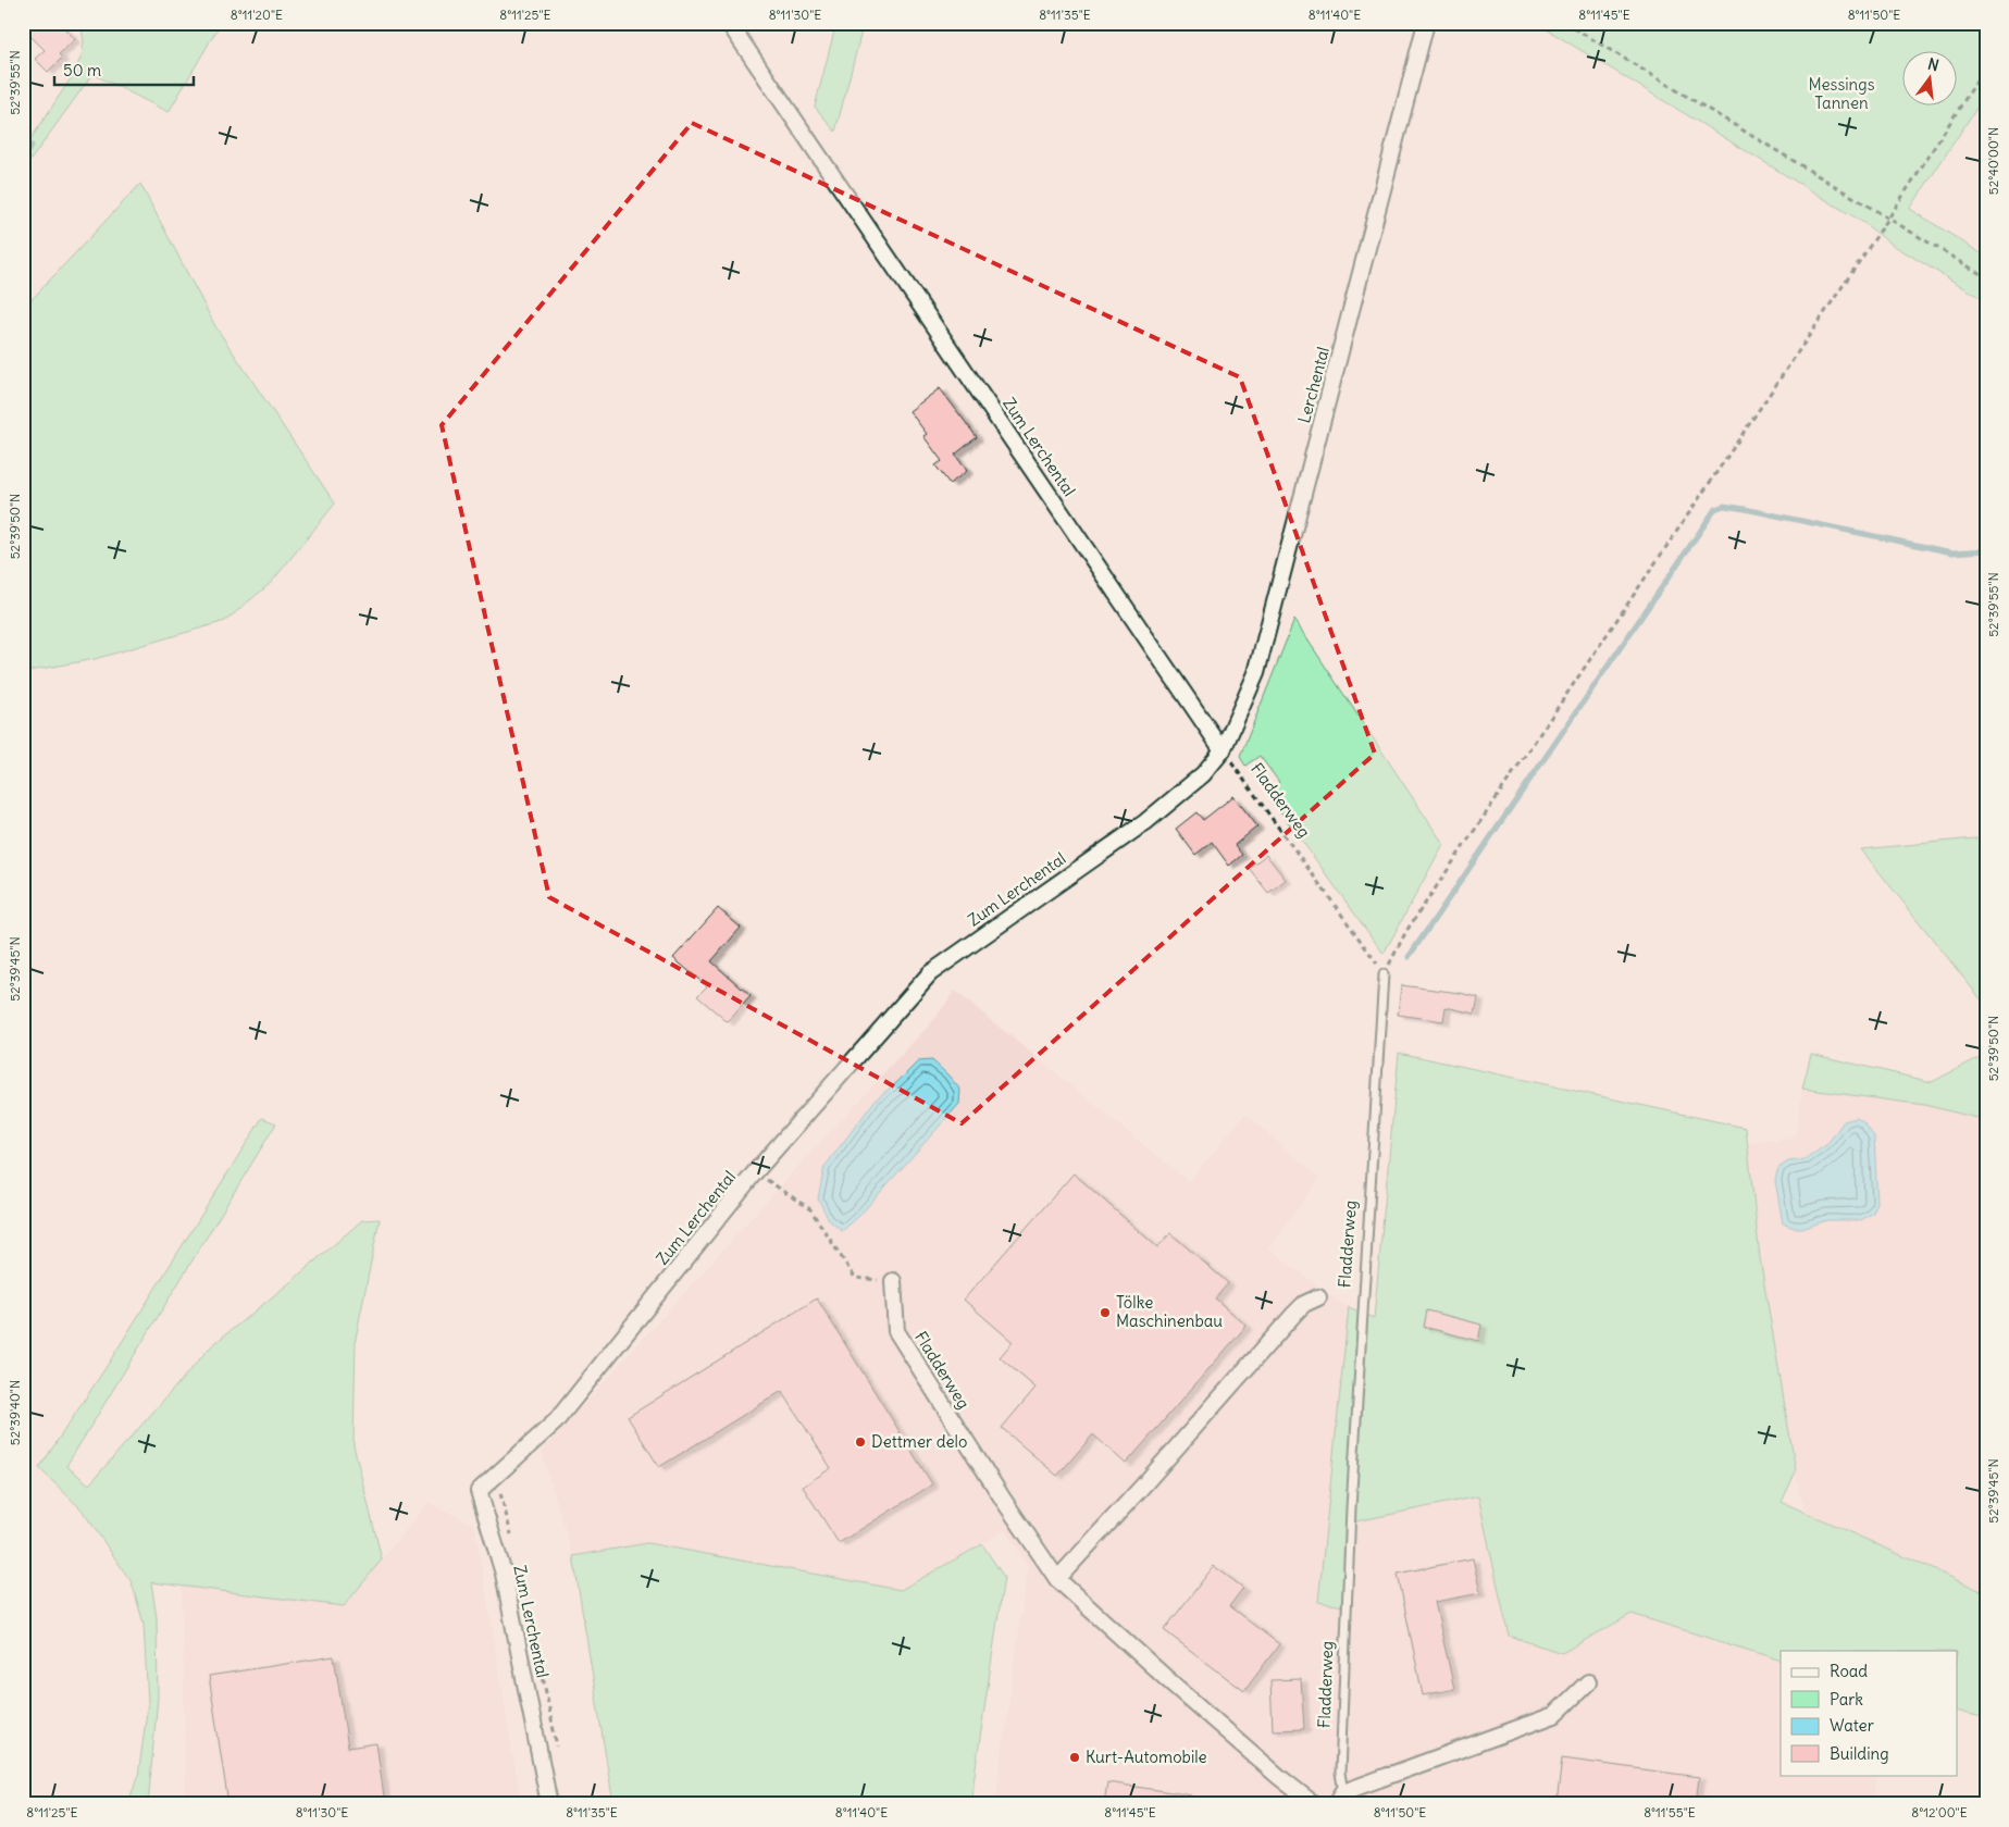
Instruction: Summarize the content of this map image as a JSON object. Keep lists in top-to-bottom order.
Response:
{
  "streets": {
    "street": ["Lerchental", "Zum Lerchental", "Fladderweg"]
  },
  "crossings": [
    ["Lerchental", "Zum Lerchental"],
    ["Lerchental", "Fladderweg"],
    ["Zum Lerchental", "Fladderweg"]
  ],
  "parks": ["Messings Tannen"],
  "places": ["Tölke Maschinenbau", "Dettmer delo", "Kurt-Automobile"],
  "legend": [
    "Road",
    "Park",
    "Water",
    "Building"
  ],
  "scale_bar": "50 m",
  "north": "top",
  "coordinates": [
    "8°11'20\"E",
    "8°11'25\"E",
    "8°11'30\"E",
    "8°11'35\"E",
    "8°11'40\"E",
    "8°11'45\"E",
    "8°11'50\"E",
    "52°39'55\"N",
    "52°40'00\"N",
    "52°39'50\"N",
    "52°39'45\"N",
    "52°39'40\"N",
    "8°11'55\"E",
    "8°12'00\"E"
  ]
}
